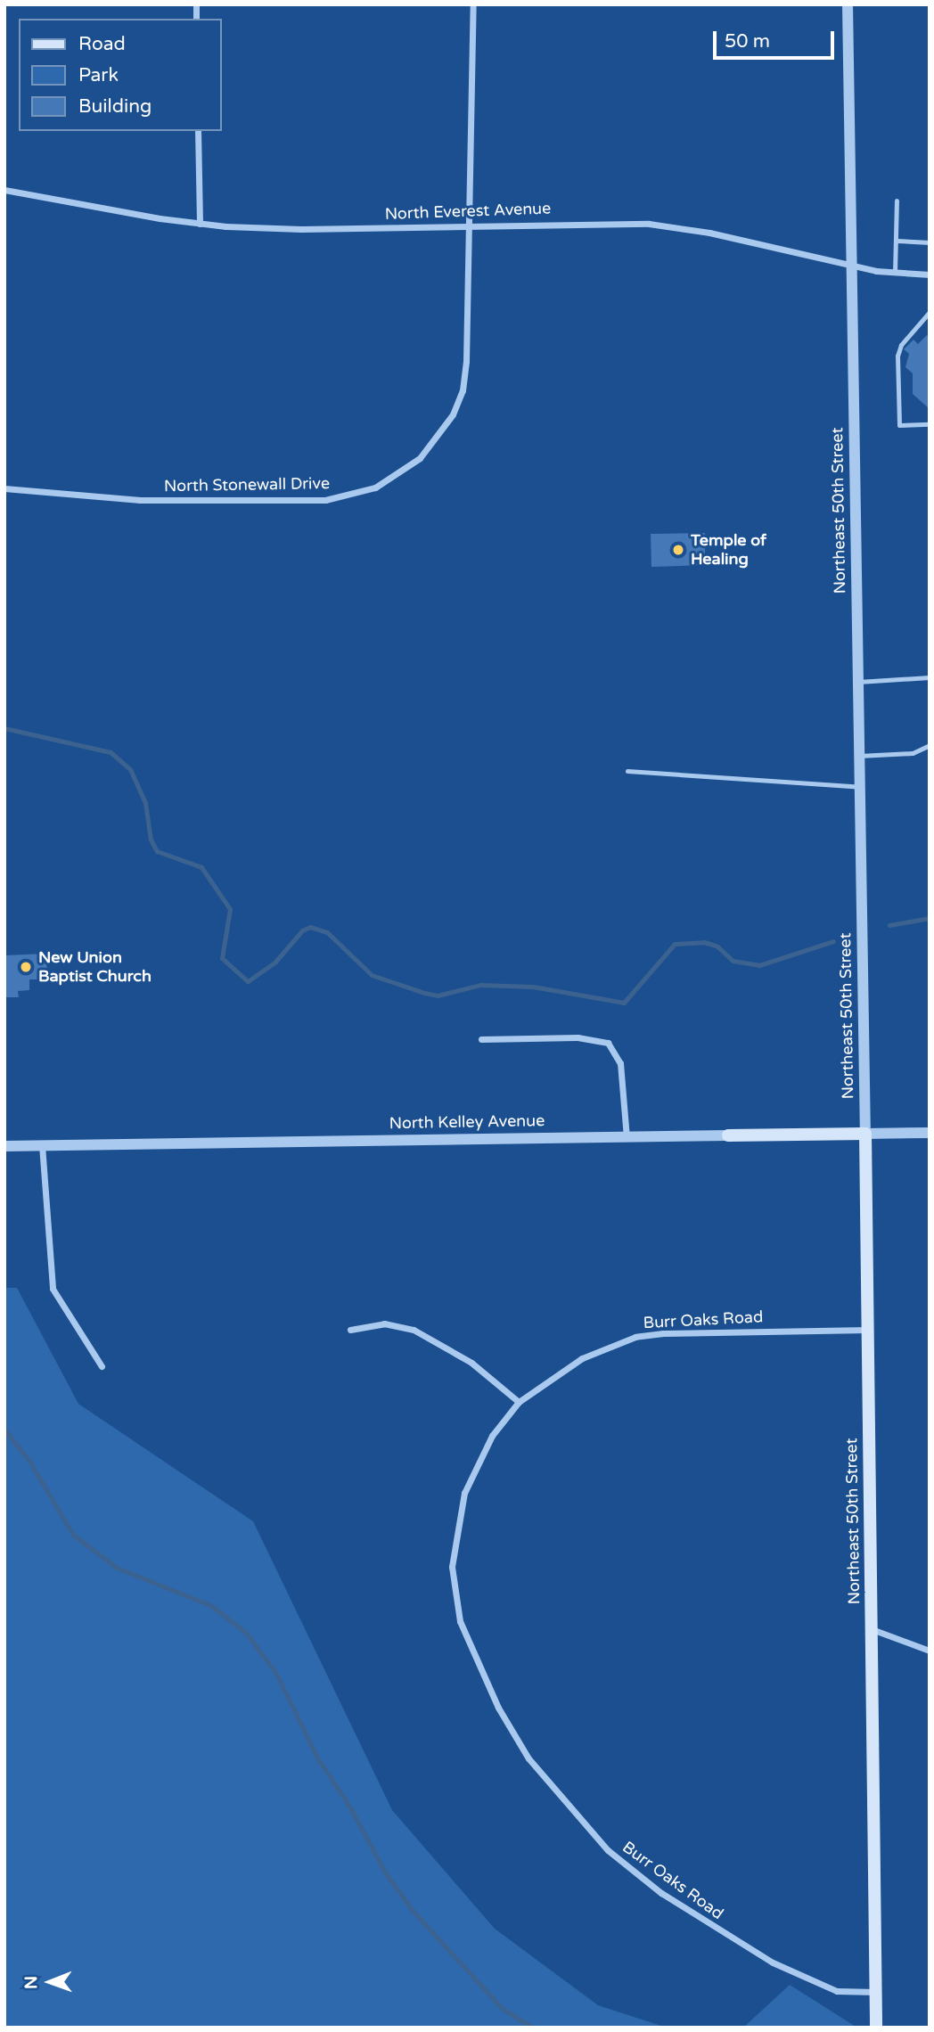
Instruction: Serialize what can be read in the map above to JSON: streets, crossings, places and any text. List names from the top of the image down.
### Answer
{
  "streets": {
    "main road": ["Northeast 50th Street", "North Kelley Avenue"],
    "street": ["North Everest Avenue", "North Stonewall Drive", "Burr Oaks Road"]
  },
  "crossings": [
    ["North Everest Avenue", "North Stonewall Drive"],
    ["North Everest Avenue", "Northeast 50th Street"],
    ["Northeast 50th Street", "North Kelley Avenue"],
    ["Northeast 50th Street", "Burr Oaks Road"]
  ],
  "places": ["Temple of Healing", "New Union Baptist Church"],
  "legend": ["Road", "Park", "Building"],
  "scale_bar": "50 m",
  "north": "left"
}
